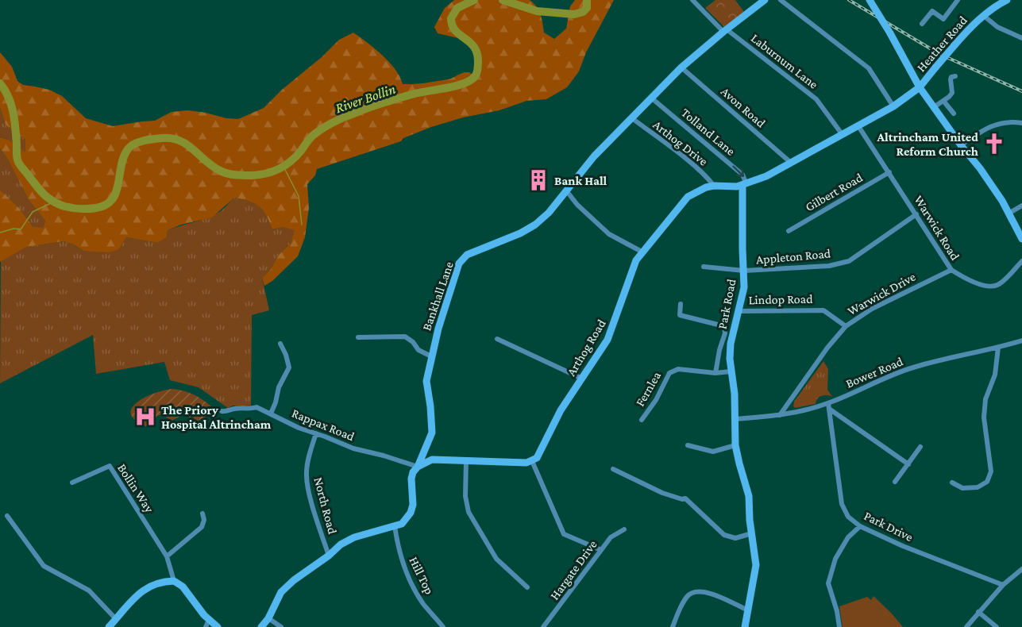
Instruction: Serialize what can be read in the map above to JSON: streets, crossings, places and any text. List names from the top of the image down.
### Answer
{
  "streets": {
    "street": [
      "Heather Road",
      "Laburnum Lane",
      "Avon Road",
      "Tolland Lane",
      "Arthog Drive",
      "Gilbert Road",
      "Warwick Road",
      "Appleton Road",
      "Warwick Drive",
      "Bankhall Lane",
      "Lindop Road",
      "Park Road",
      "Arthog Road",
      "Bower Road",
      "Fernlea",
      "Rappax Road",
      "Bollin Way",
      "North Road",
      "Park Drive",
      "Hargate Drive",
      "Hill Top"
    ]
  },
  "crossings": [
    ["Laburnum Lane", "Bankhall Lane"],
    ["Avon Road", "Bankhall Lane"],
    ["Tolland Lane", "Bankhall Lane"],
    ["Tolland Lane", "Park Road"],
    ["Tolland Lane", "Arthog Road"],
    ["Arthog Drive", "Bankhall Lane"],
    ["Arthog Drive", "Arthog Road"],
    ["Gilbert Road", "Warwick Road"],
    ["Warwick Road", "Appleton Road"],
    ["Warwick Road", "Warwick Drive"],
    ["Appleton Road", "Park Road"],
    ["Warwick Drive", "Lindop Road"],
    ["Warwick Drive", "Bower Road"],
    ["Bankhall Lane", "Rappax Road"],
    ["Bankhall Lane", "North Road"],
    ["Bankhall Lane", "Hill Top"],
    ["Lindop Road", "Park Road"],
    ["Park Road", "Arthog Road"],
    ["Park Road", "Bower Road"],
    ["Park Road", "Fernlea"],
    ["Bower Road", "Park Drive"],
    ["Rappax Road", "North Road"]
  ],
  "one_way": ["Tolland Lane"],
  "water": ["River Bollin"],
  "places": {
    "church": ["Altrincham United Reform Church"],
    "building": ["Bank Hall"],
    "hospital": ["The Priory Hospital Altrincham"]
  }
}
